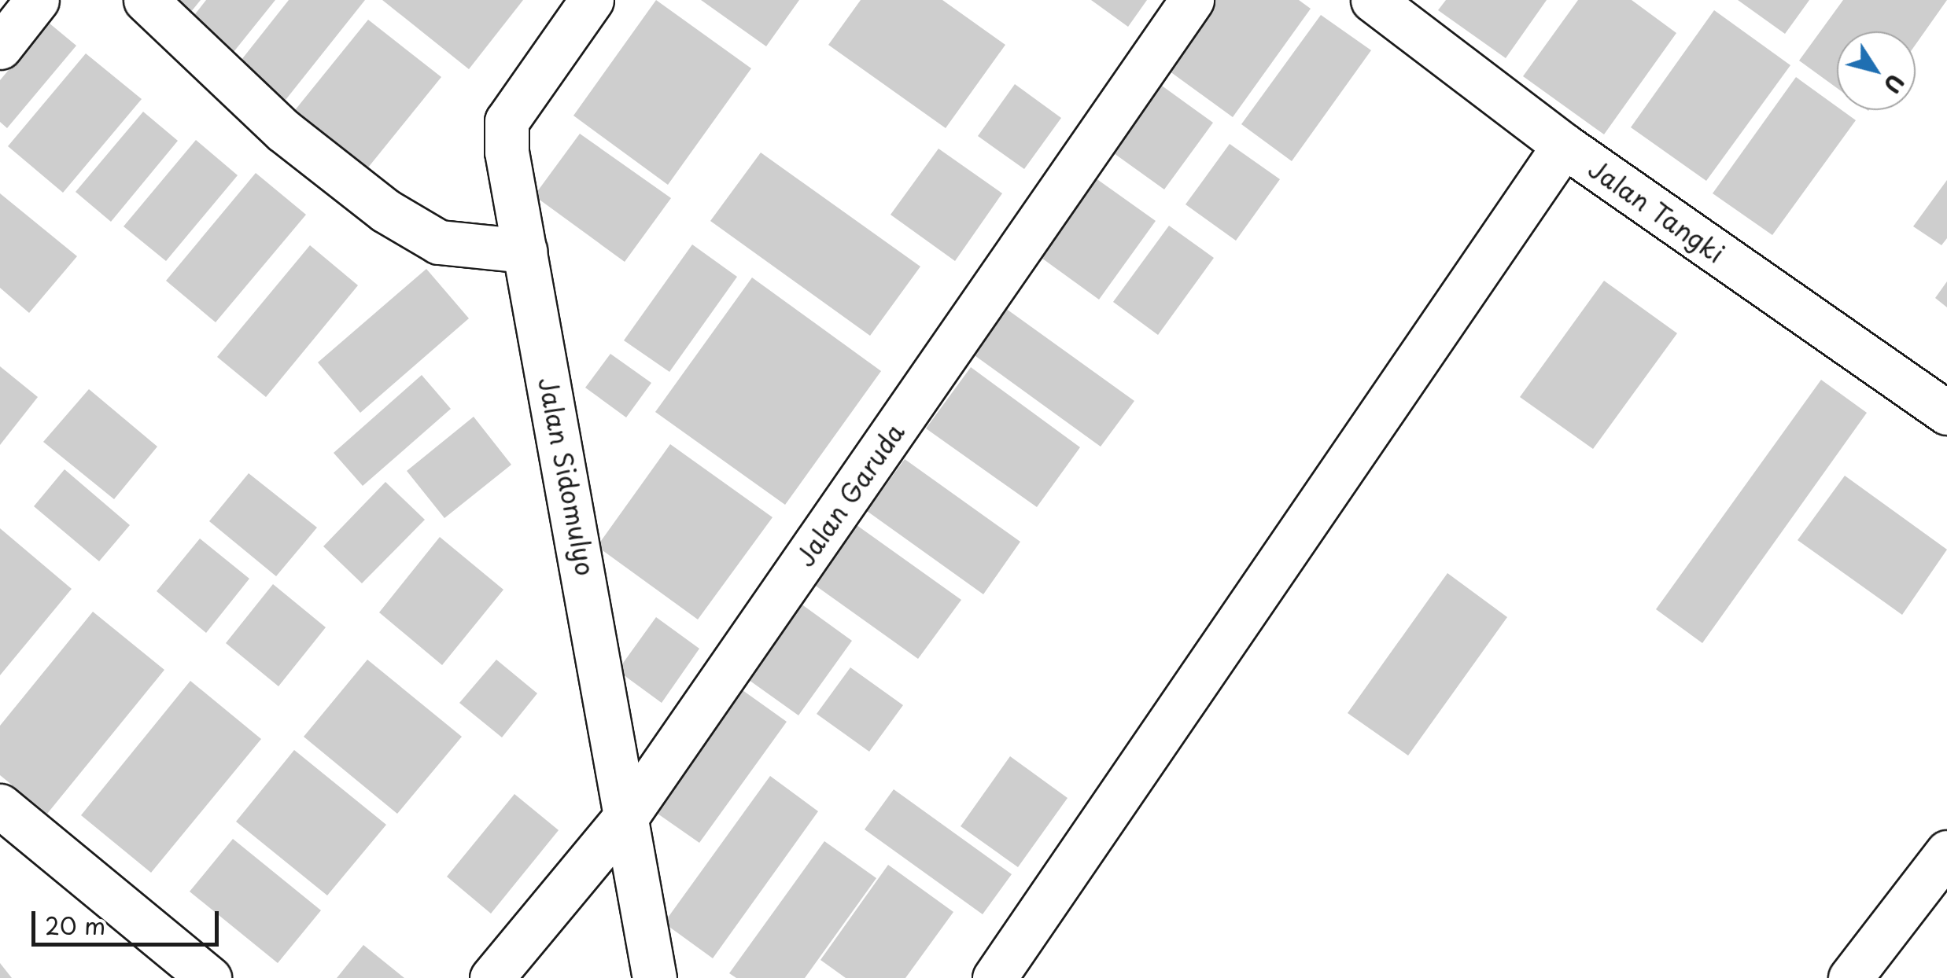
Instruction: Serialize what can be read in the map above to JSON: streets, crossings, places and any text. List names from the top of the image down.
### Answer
{
  "streets": {
    "street": ["Jalan Tangki", "Jalan Sidomulyo", "Jalan Garuda"]
  },
  "crossings": [
    ["Jalan Sidomulyo", "Jalan Garuda"]
  ],
  "scale_bar": "20 m",
  "north": "bottom right"
}
